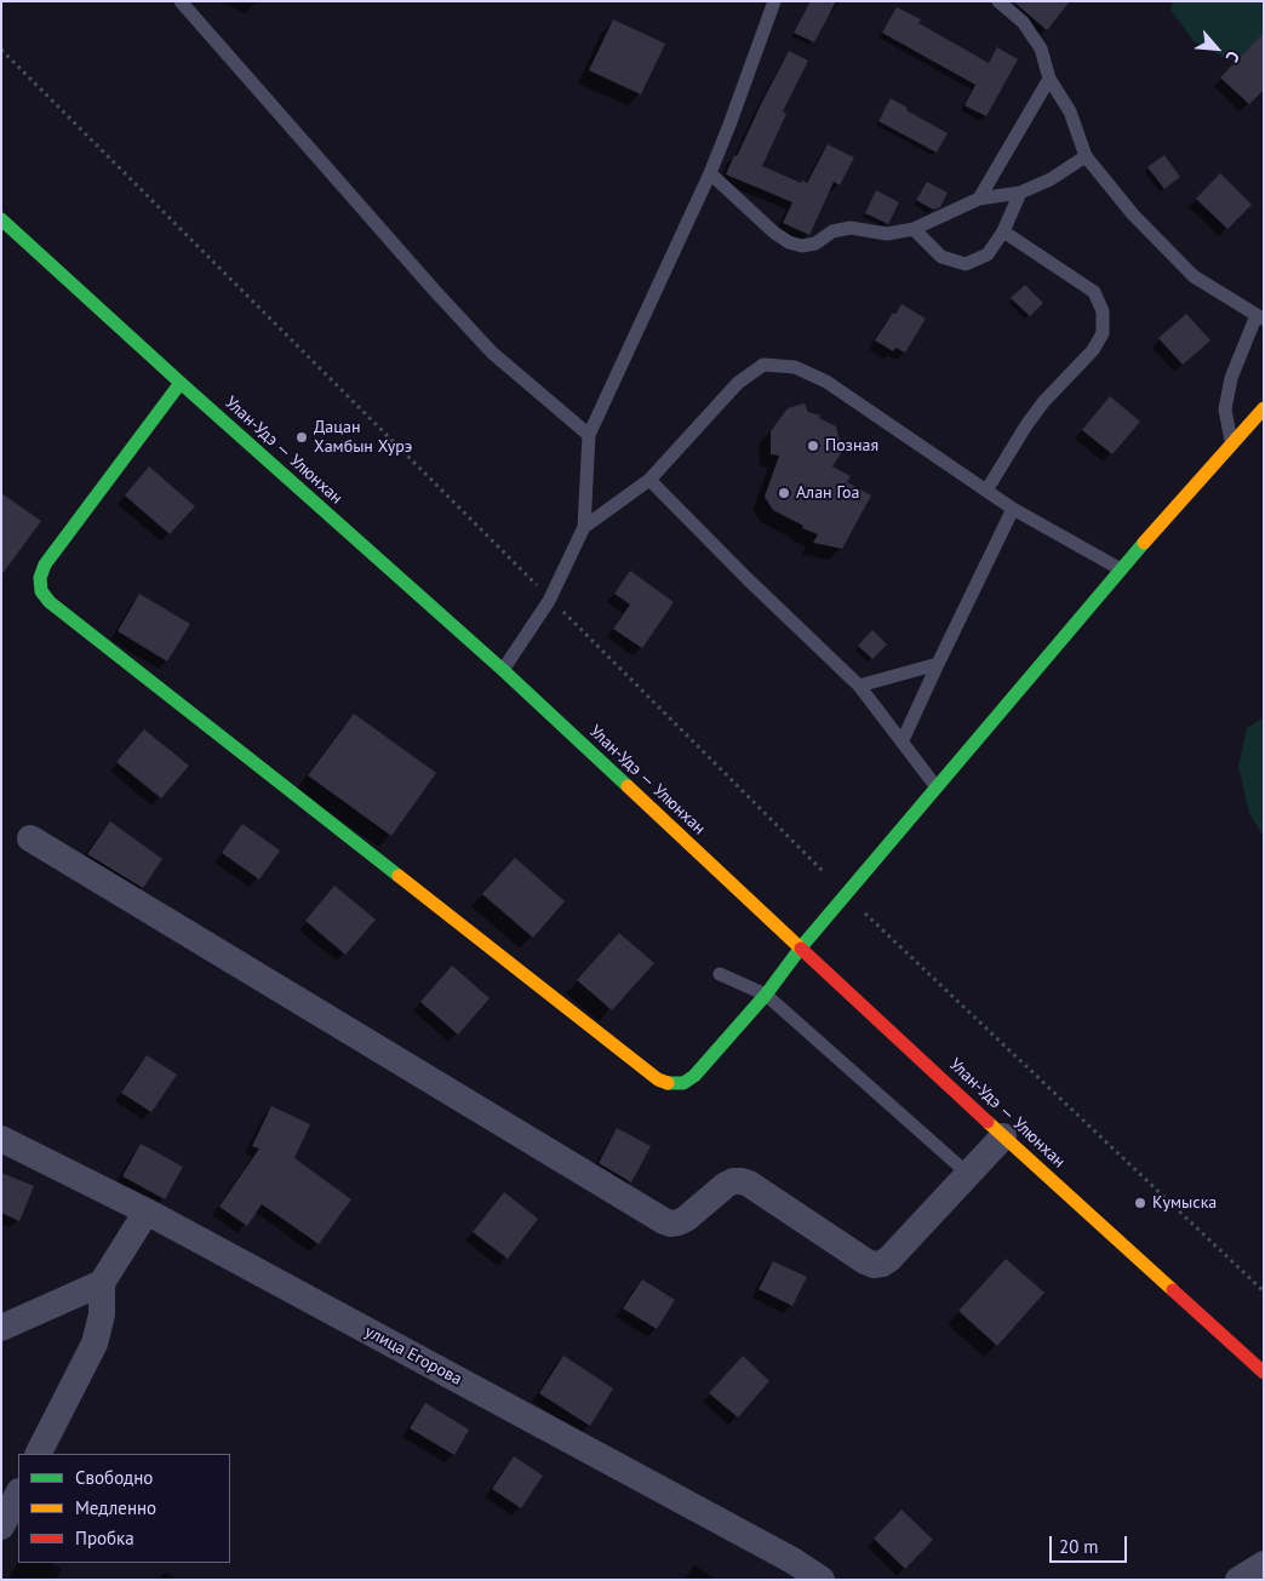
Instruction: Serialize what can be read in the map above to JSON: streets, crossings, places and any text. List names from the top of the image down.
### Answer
{
  "streets": {
    "street": ["Улан-Удэ — Улюнхан", "улица Егорова"]
  },
  "places": [
    "Дацан Хамбын Хурэ",
    "Позная",
    "Алан Гоа",
    "Кумыска"
  ],
  "legend": ["Свободно", "Медленно", "Пробка"],
  "scale_bar": "20 m",
  "north": "bottom right"
}
